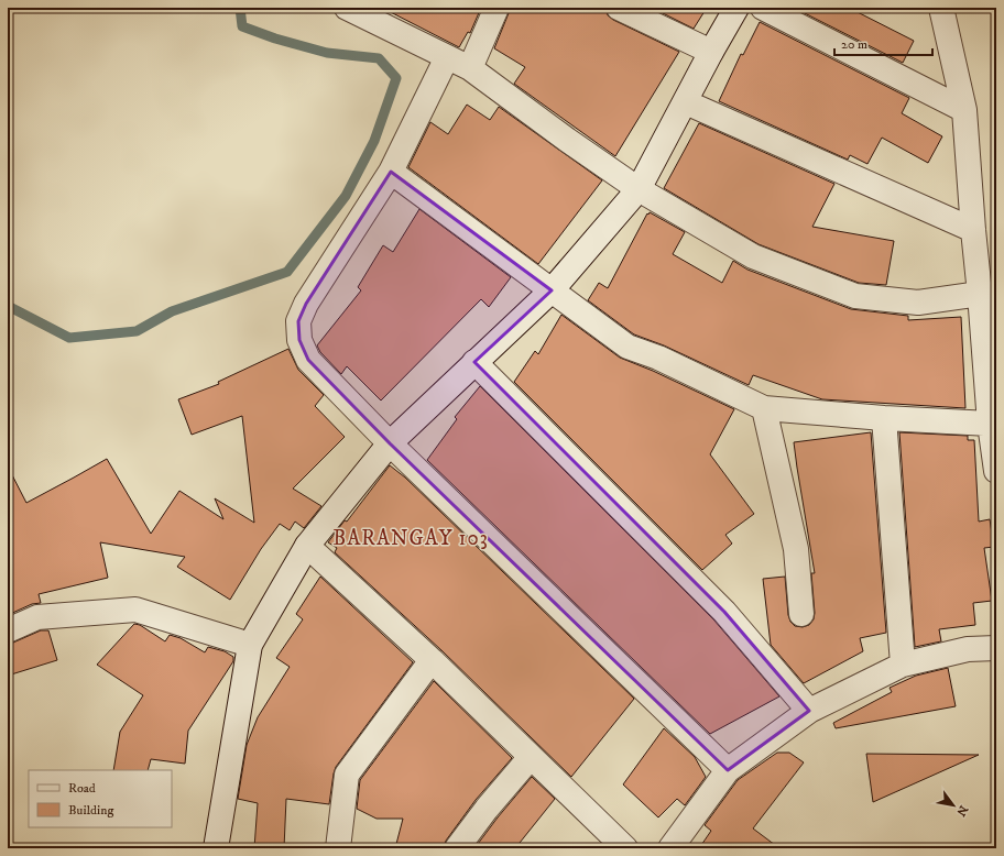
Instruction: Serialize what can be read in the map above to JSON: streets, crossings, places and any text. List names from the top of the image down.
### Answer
{
  "districts": ["BARANGAY 103"],
  "legend": ["Road", "Building"],
  "scale_bar": "20 m",
  "north": "bottom right"
}
